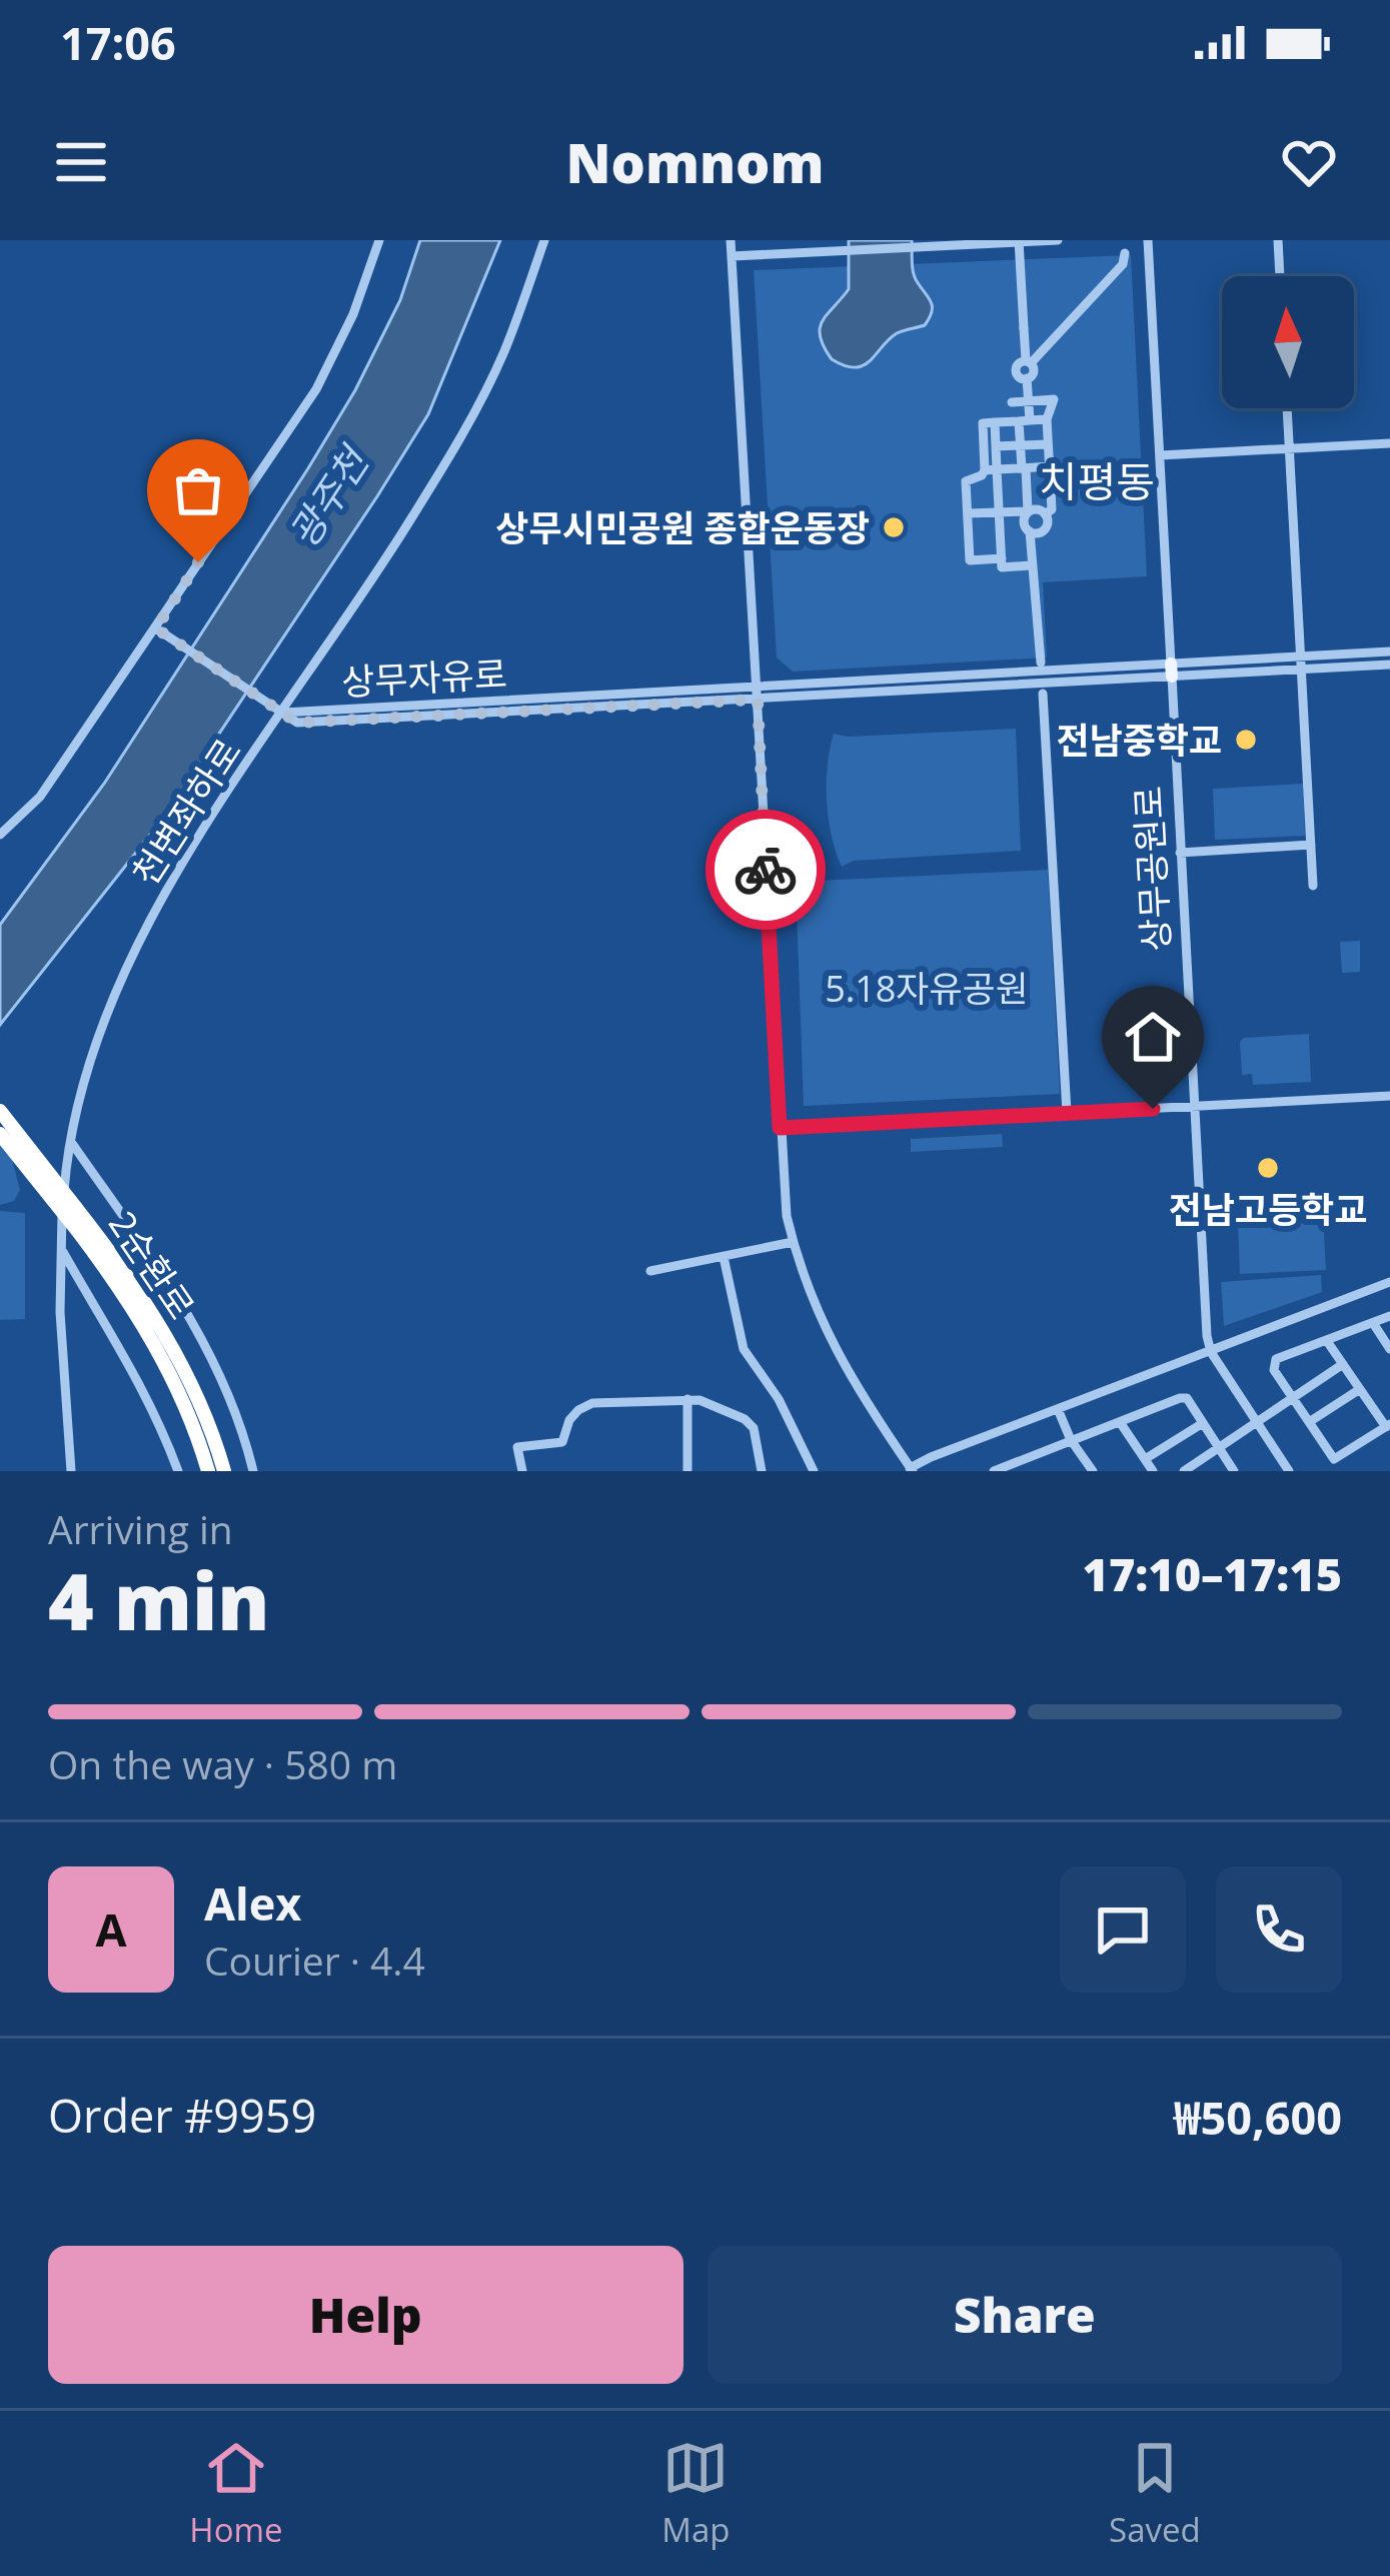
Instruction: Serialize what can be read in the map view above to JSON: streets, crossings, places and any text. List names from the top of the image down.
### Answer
{
  "streets": {
    "highway": ["2순환로"],
    "street": ["상무자유로", "천변좌하로", "상무공원로"]
  },
  "crossings": [
    ["상무자유로", "천변좌하로"],
    ["상무자유로", "상무공원로"]
  ],
  "districts": ["치평동"],
  "water": ["광주천"],
  "parks": ["5.18자유공원"],
  "places": ["상무시민공원 종합운동장", "전남중학교", "전남고등학교"],
  "north": "top",
  "page": {
    "status": "17:06",
    "header": "Nomnom",
    "heading": ["4 min", "Arriving in", "17:10–17:15"],
    "panel": [
      "Alex",
      "Courier · 4.4",
      "Order #9959",
      "₩50,600"
    ],
    "bar": "On the way · 580 m",
    "round": "A",
    "buttons": ["Help", "Share"],
    "tabs": ["Home", "Map", "Saved"]
  }
}
